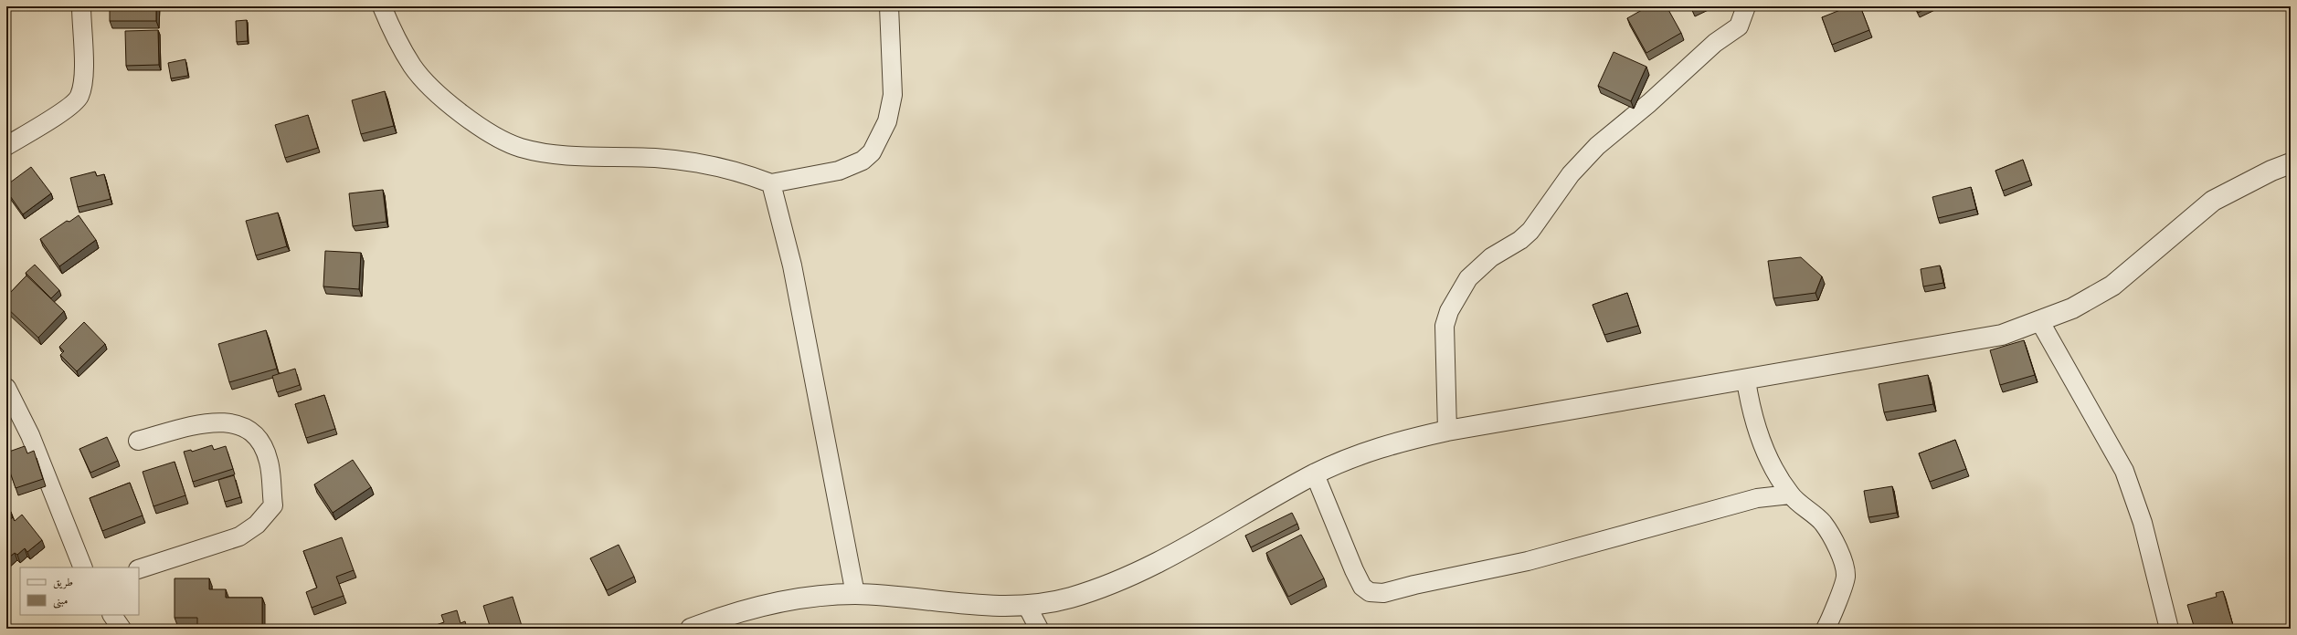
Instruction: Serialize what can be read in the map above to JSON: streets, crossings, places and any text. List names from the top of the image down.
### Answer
{
  "legend": ["طريق", "مبنى"]
}
